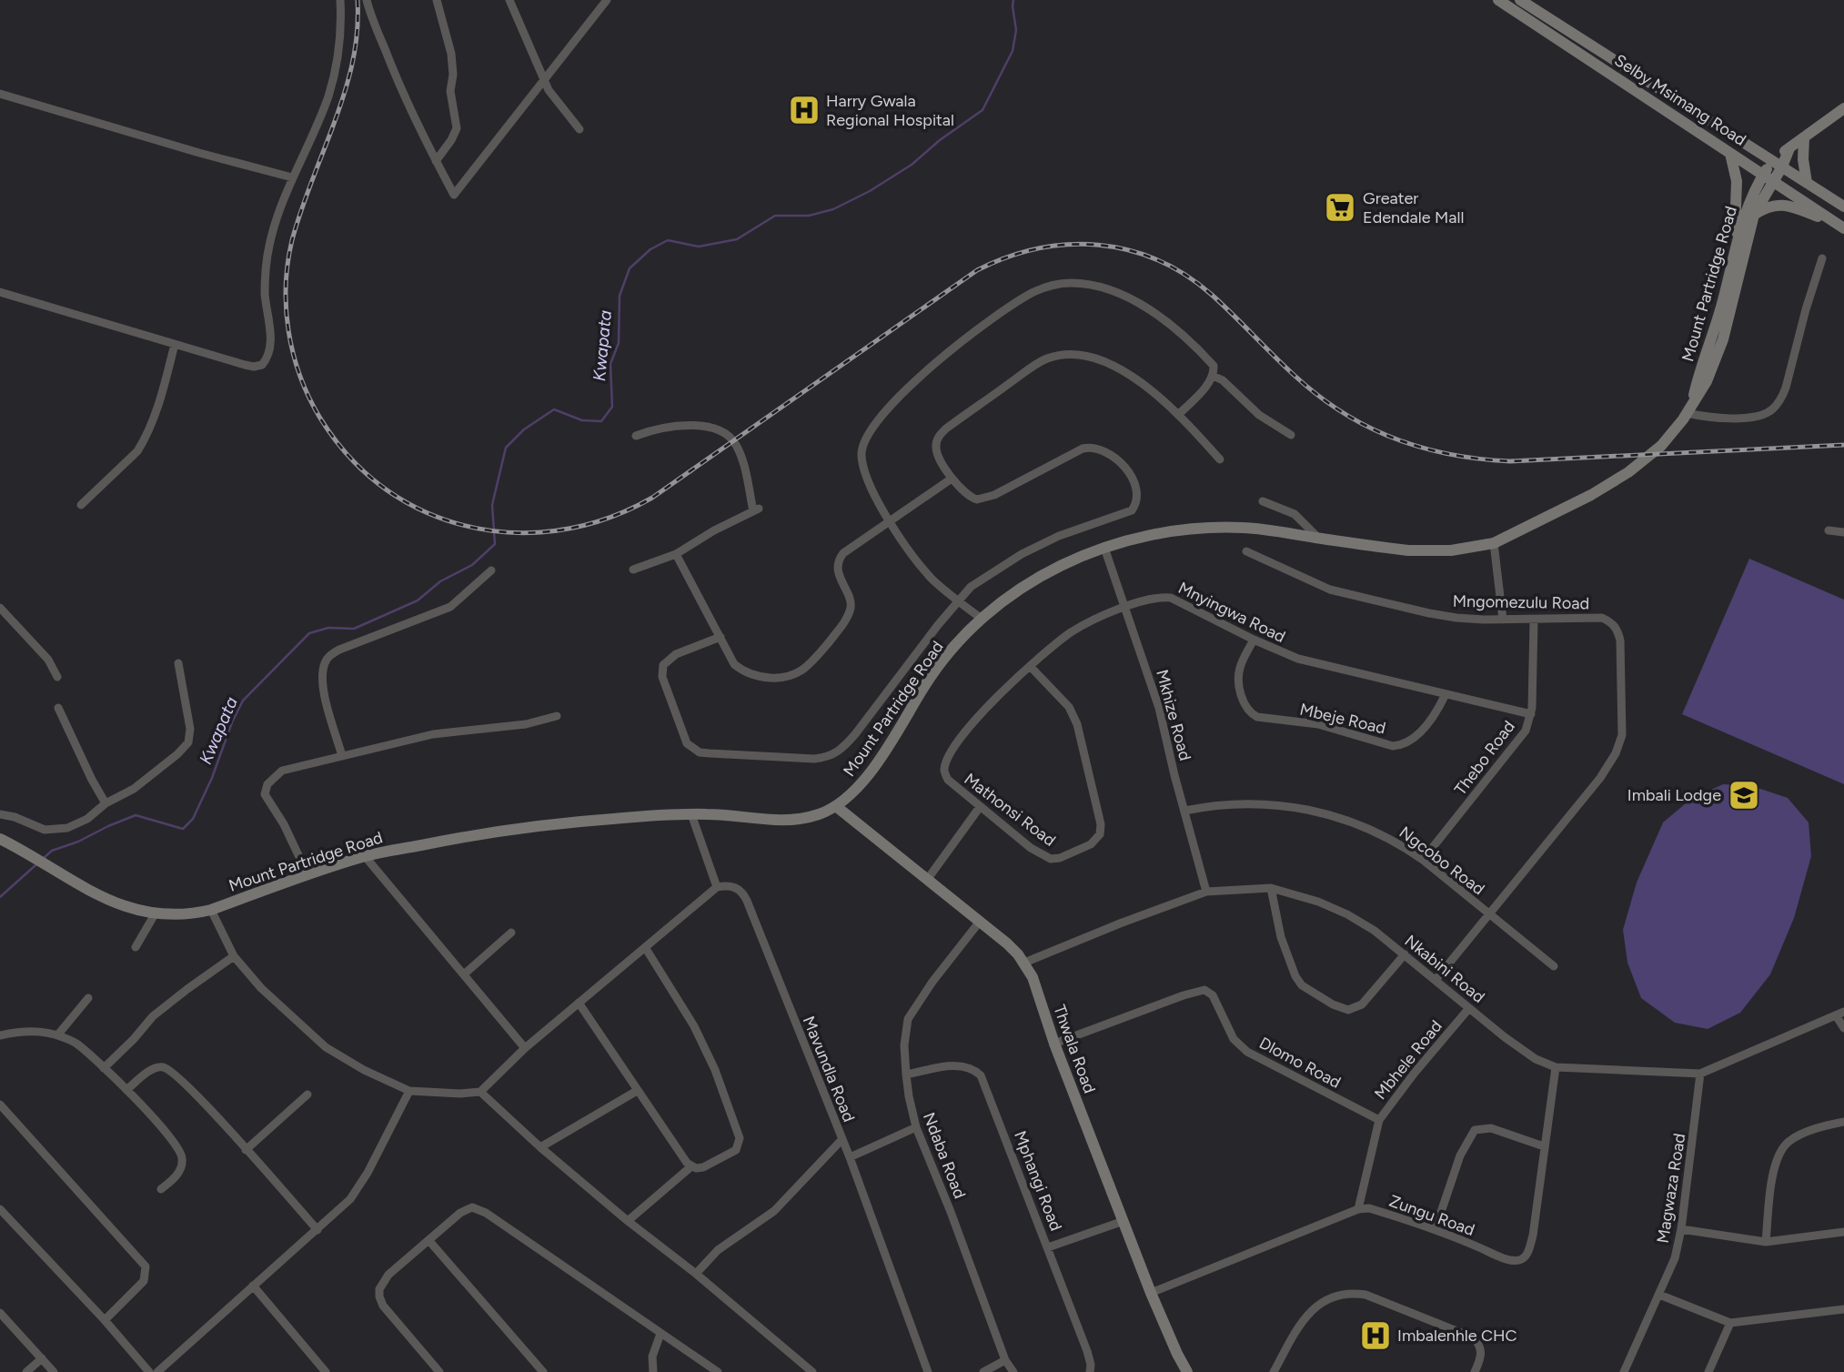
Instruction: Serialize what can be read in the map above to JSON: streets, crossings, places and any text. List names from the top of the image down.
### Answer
{
  "streets": {
    "street": [
      "Selby Msimang Road",
      "Mount Partridge Road",
      "Mngomezulu Road",
      "Mnyingwa Road",
      "Mkhize Road",
      "Mbeje Road",
      "Thebo Road",
      "Mathonsi Road",
      "Ngcobo Road",
      "Nkabini Road",
      "Thwala Road",
      "Mbhele Road",
      "Dlomo Road",
      "Mavundla Road",
      "Ndaba Road",
      "Mphangi Road",
      "Magwaza Road",
      "Zungu Road"
    ]
  },
  "crossings": [
    ["Selby Msimang Road", "Mount Partridge Road"],
    ["Mount Partridge Road", "Mkhize Road"],
    ["Mount Partridge Road", "Thwala Road"],
    ["Mngomezulu Road", "Thebo Road"],
    ["Mngomezulu Road", "Ngcobo Road"],
    ["Mngomezulu Road", "Nkabini Road"],
    ["Mnyingwa Road", "Mkhize Road"],
    ["Mnyingwa Road", "Mbeje Road"],
    ["Mnyingwa Road", "Thebo Road"],
    ["Mnyingwa Road", "Mathonsi Road"],
    ["Mkhize Road", "Ngcobo Road"],
    ["Mkhize Road", "Nkabini Road"],
    ["Thebo Road", "Ngcobo Road"],
    ["Nkabini Road", "Thwala Road"],
    ["Nkabini Road", "Mbhele Road"],
    ["Nkabini Road", "Magwaza Road"],
    ["Nkabini Road", "Zungu Road"],
    ["Thwala Road", "Dlomo Road"],
    ["Thwala Road", "Ndaba Road"],
    ["Mbhele Road", "Dlomo Road"],
    ["Mbhele Road", "Zungu Road"],
    ["Ndaba Road", "Mphangi Road"]
  ],
  "water": ["Kwapata"],
  "places": {
    "hospital": ["Harry Gwala Regional Hospital", "Imbalenhle CHC"],
    "supermarket": ["Greater Edendale Mall"],
    "school or university": ["Imbali Lodge"]
  }
}
